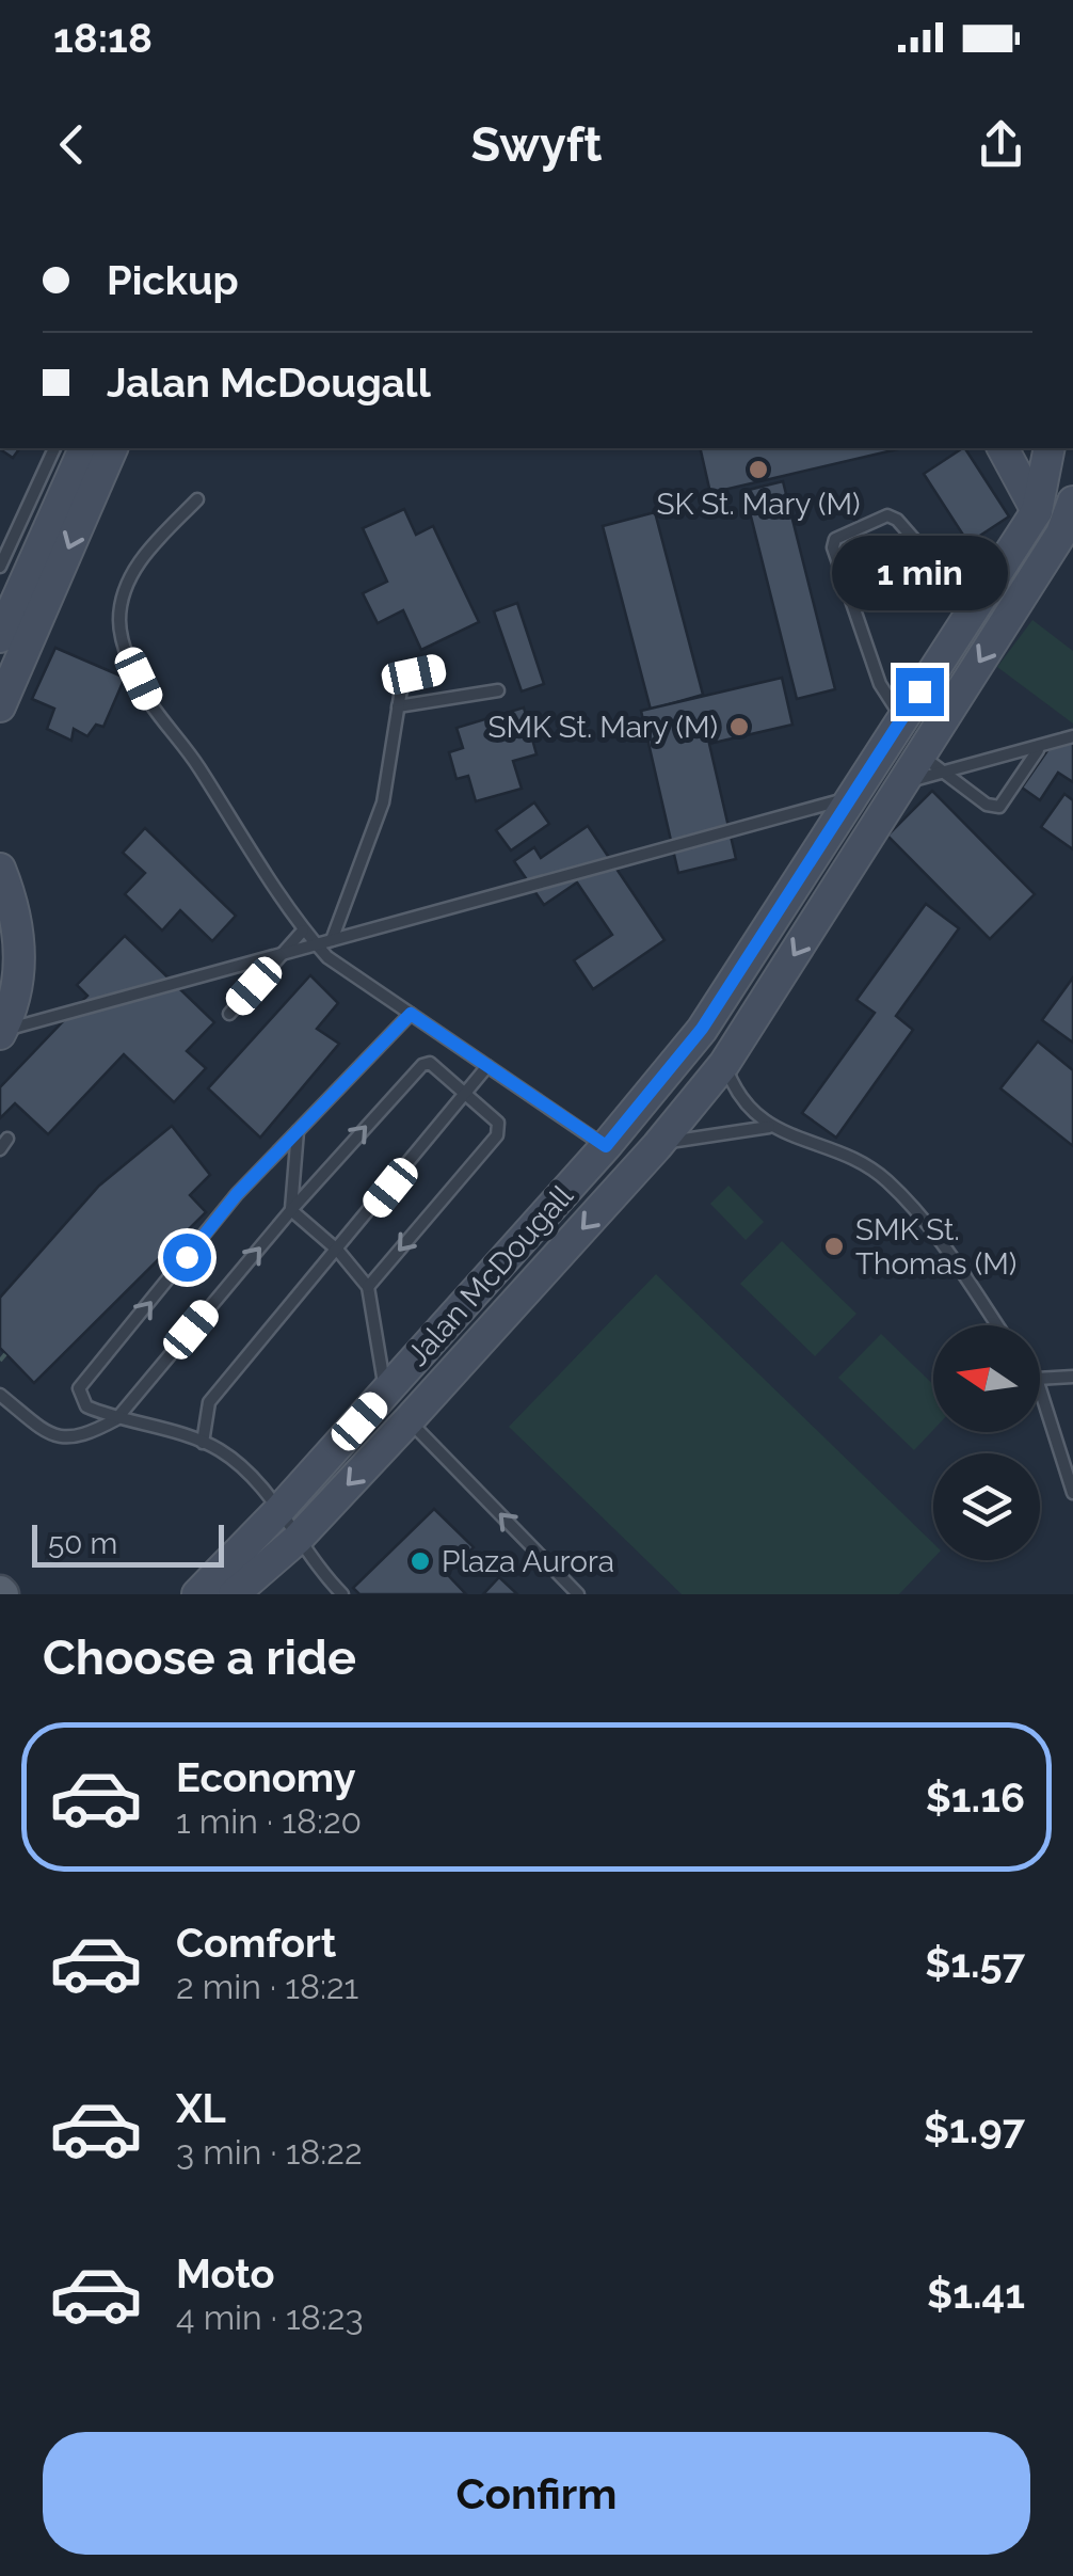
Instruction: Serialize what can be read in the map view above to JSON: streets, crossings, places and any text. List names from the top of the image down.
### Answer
{
  "streets": {
    "main road": ["Jalan McDougall"]
  },
  "places": [
    "SK St. Mary (M)",
    "SMK St. Mary (M)",
    "SMK St. Thomas (M)",
    "Plaza Aurora"
  ],
  "scale_bar": "50 m",
  "north": "left",
  "page": {
    "status": "18:18",
    "header": "Swyft",
    "banner": ["Pickup", "Jalan McDougall"],
    "bubble": "1 min",
    "scale": "50 m",
    "heading": "Choose a ride",
    "list": [
      {
        "name": "Economy",
        "note": "1 min · 18:20",
        "value": "$1.16"
      },
      {
        "name": "Comfort",
        "note": "2 min · 18:21",
        "value": "$1.57"
      },
      {
        "name": "XL",
        "note": "3 min · 18:22",
        "value": "$1.97"
      },
      {
        "name": "Moto",
        "note": "4 min · 18:23",
        "value": "$1.41"
      }
    ],
    "buttons": "Confirm"
  }
}
